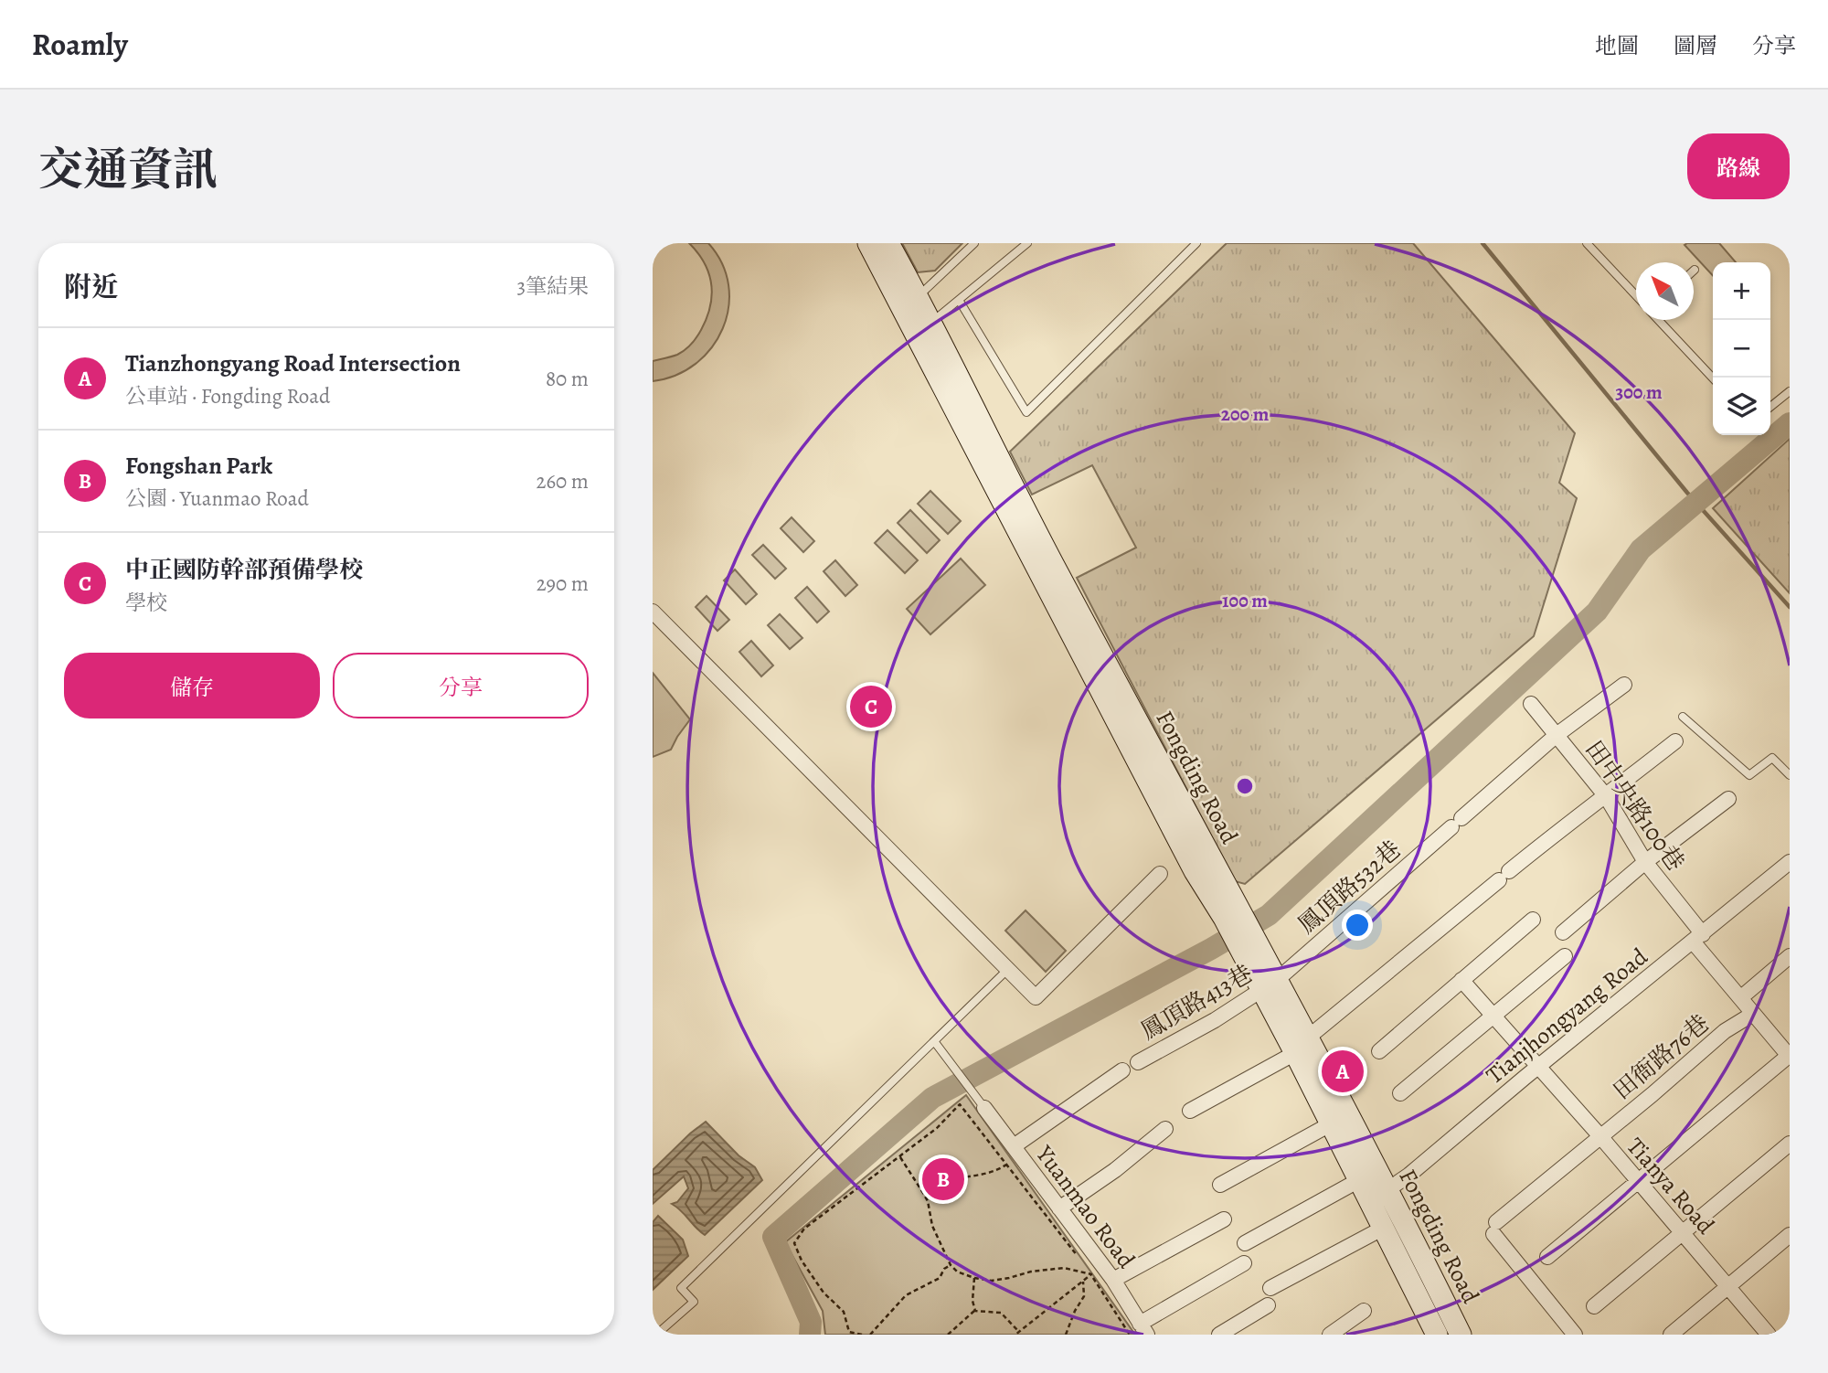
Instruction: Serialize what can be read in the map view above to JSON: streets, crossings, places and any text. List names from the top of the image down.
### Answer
{
  "streets": {
    "main road": ["Fongding Road"],
    "street": [
      "田中央路100巷",
      "鳳頂路532巷",
      "鳳頂路413巷",
      "Tianjhongyang Road",
      "田衙路76巷",
      "Tianya Road",
      "Yuanmao Road"
    ]
  },
  "crossings": [
    ["Fongding Road", "鳳頂路532巷"],
    ["Fongding Road", "鳳頂路413巷"],
    ["Fongding Road", "Tianjhongyang Road"],
    ["田中央路100巷", "鳳頂路532巷"],
    ["田中央路100巷", "Tianjhongyang Road"],
    ["田中央路100巷", "田衙路76巷"],
    ["鳳頂路532巷", "鳳頂路413巷"],
    ["Tianjhongyang Road", "Tianya Road"],
    ["田衙路76巷", "Tianya Road"]
  ],
  "north": "top left",
  "page": {
    "header": "Roamly",
    "nav": ["地圖", "圖層", "分享"],
    "title": "交通資訊",
    "buttons": [
      "路線",
      ["儲存", "分享"]
    ],
    "heading": ["附近", "3筆結果"],
    "map_buttons": ["+", "−"],
    "list": [
      {
        "mark": "A",
        "name": "Tianzhongyang Road Intersection",
        "note": "公車站 · Fongding Road",
        "value": "80 m"
      },
      {
        "mark": "B",
        "name": "Fongshan Park",
        "note": "公園 · Yuanmao Road",
        "value": "260 m"
      },
      {
        "mark": "C",
        "name": "中正國防幹部預備學校",
        "note": "學校",
        "value": "290 m"
      }
    ],
    "pins": ["C", "A", "B"]
  },
  "rings": ["300 m", "200 m", "100 m"]
}
